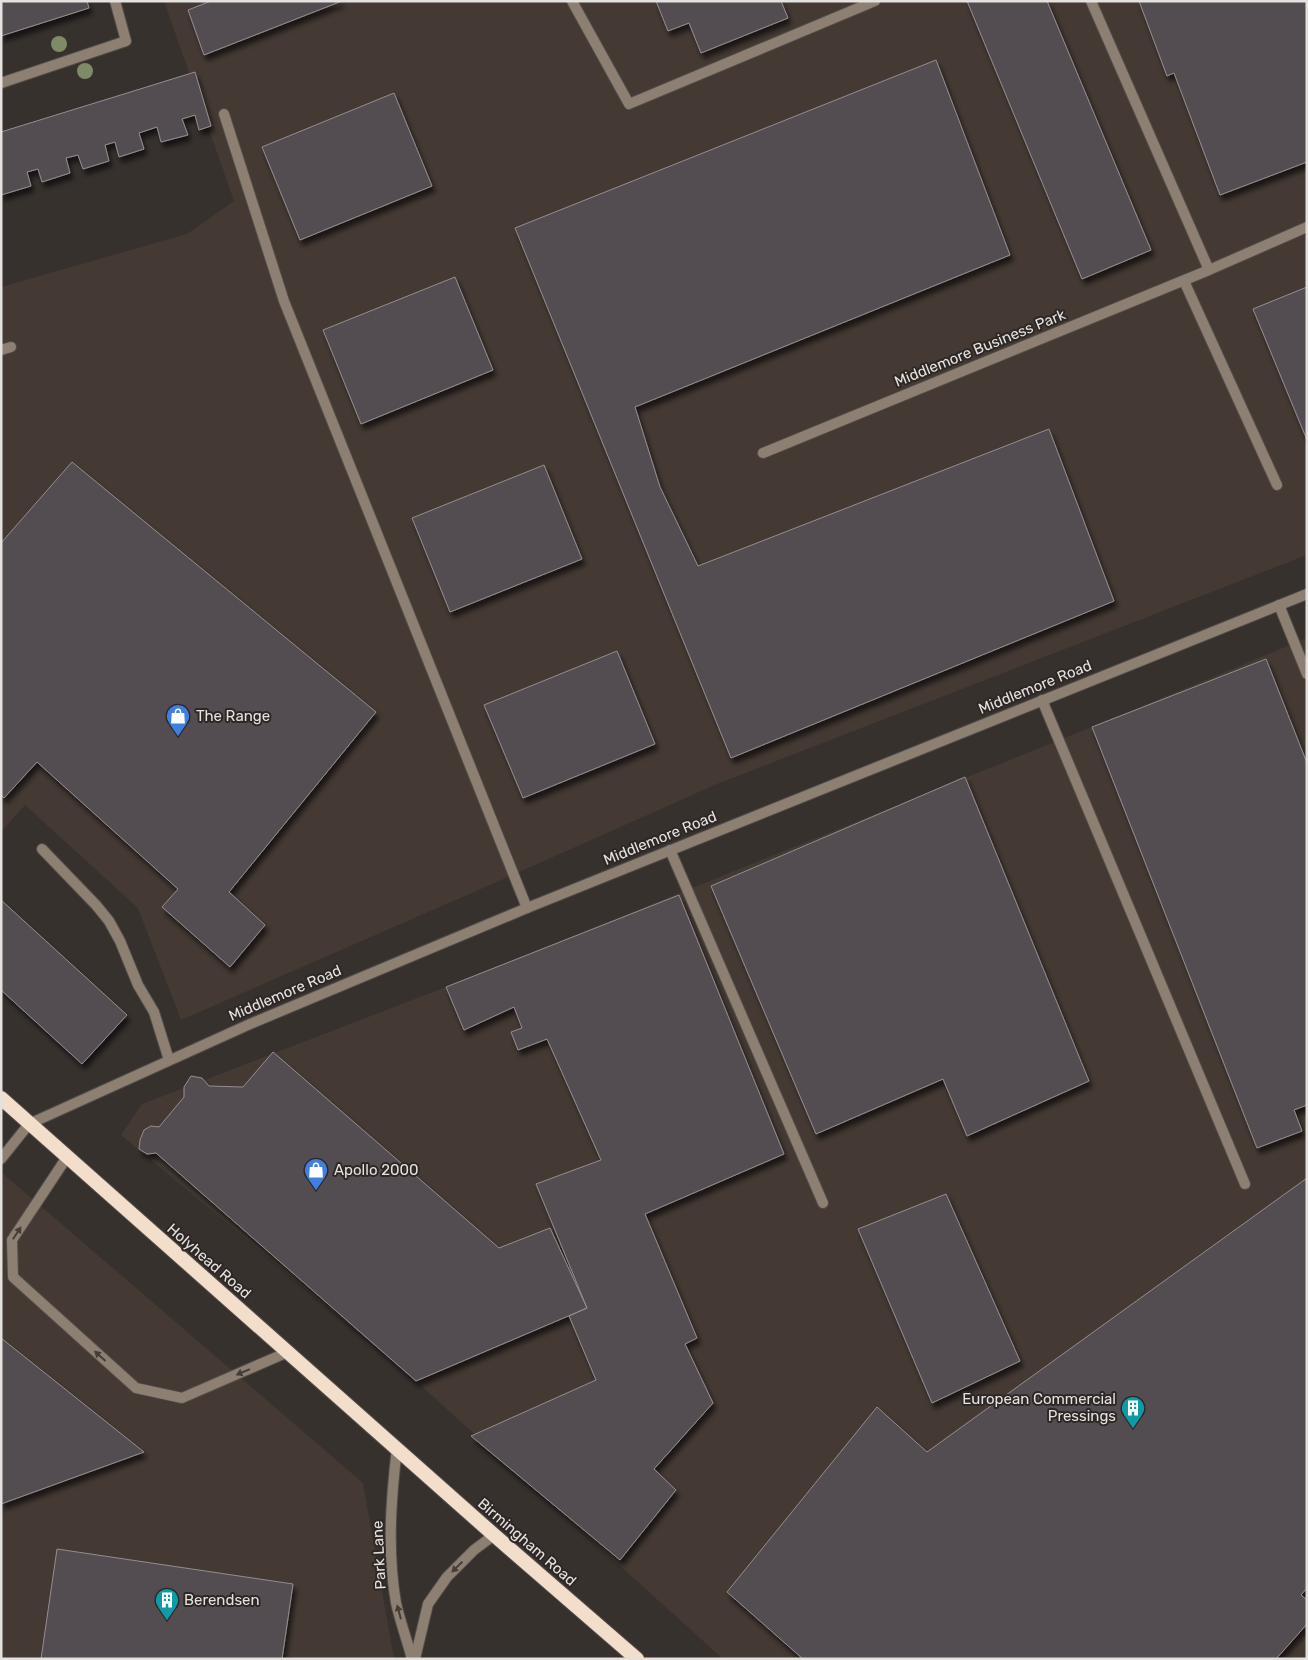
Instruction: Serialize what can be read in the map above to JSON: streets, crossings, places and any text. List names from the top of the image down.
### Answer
{
  "streets": {
    "highway": ["Holyhead Road", "Birmingham Road"],
    "street": ["Middlemore Business Park", "Middlemore Road", "Park Lane"]
  },
  "crossings": [
    ["Middlemore Road", "Holyhead Road"],
    ["Holyhead Road", "Birmingham Road"],
    ["Holyhead Road", "Park Lane"],
    ["Birmingham Road", "Park Lane"]
  ],
  "places": {
    "shop": ["The Range", "Apollo 2000"],
    "building": ["European Commercial Pressings", "Berendsen"]
  }
}
